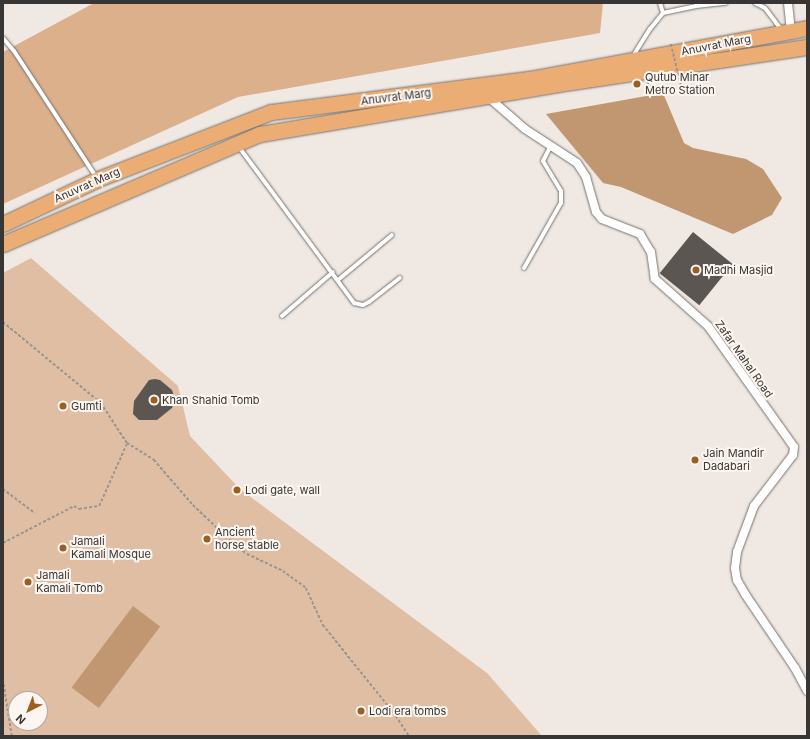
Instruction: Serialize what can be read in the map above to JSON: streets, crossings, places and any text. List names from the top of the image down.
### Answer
{
  "streets": {
    "highway": ["Anuvrat Marg"],
    "street": ["Zafar Mahal Road"]
  },
  "crossings": [
    ["Anuvrat Marg", "Zafar Mahal Road"]
  ],
  "places": [
    "Qutub Minar Metro Station",
    "Madhi Masjid",
    "Khan Shahid Tomb",
    "Gumti",
    "Jain Mandir Dadabari",
    "Lodi gate, wall",
    "Ancient horse stable",
    "Jamali Kamali Mosque",
    "Jamali Kamali Tomb",
    "Lodi era tombs"
  ],
  "north": "bottom left"
}
